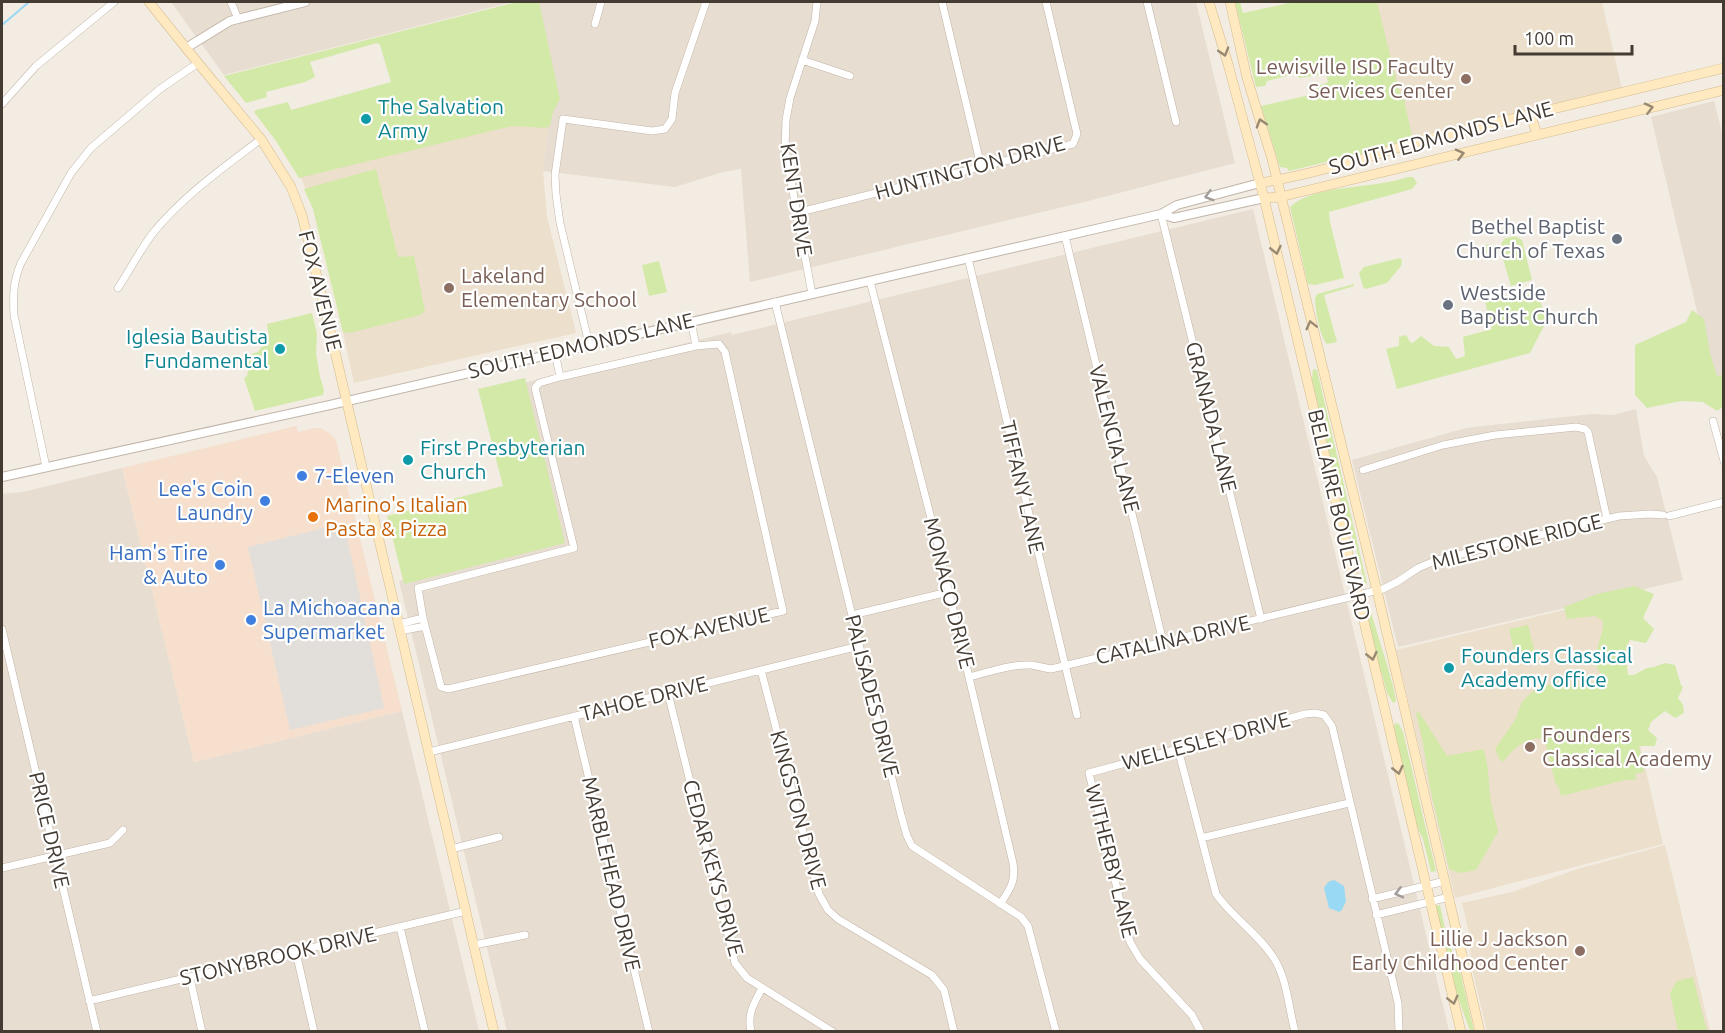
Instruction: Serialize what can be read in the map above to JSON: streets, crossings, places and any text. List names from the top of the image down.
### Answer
{
  "streets": {
    "main road": ["SOUTH EDMONDS LANE", "FOX AVENUE", "BELLAIRE BOULEVARD"],
    "street": [
      "HUNTINGTON DRIVE",
      "KENT DRIVE",
      "GRANADA LANE",
      "VALENCIA LANE",
      "TIFFANY LANE",
      "MILESTONE RIDGE",
      "MONACO DRIVE",
      "CATALINA DRIVE",
      "PALISADES DRIVE",
      "TAHOE DRIVE",
      "WELLESLEY DRIVE",
      "KINGSTON DRIVE",
      "PRICE DRIVE",
      "WITHERBY LANE",
      "CEDAR KEYS DRIVE",
      "MARBLEHEAD DRIVE",
      "STONYBROOK DRIVE"
    ]
  },
  "crossings": [
    ["SOUTH EDMONDS LANE", "KENT DRIVE"],
    ["SOUTH EDMONDS LANE", "FOX AVENUE"],
    ["SOUTH EDMONDS LANE", "GRANADA LANE"],
    ["SOUTH EDMONDS LANE", "VALENCIA LANE"],
    ["SOUTH EDMONDS LANE", "TIFFANY LANE"],
    ["SOUTH EDMONDS LANE", "BELLAIRE BOULEVARD"],
    ["SOUTH EDMONDS LANE", "MONACO DRIVE"],
    ["SOUTH EDMONDS LANE", "PALISADES DRIVE"],
    ["HUNTINGTON DRIVE", "KENT DRIVE"],
    ["FOX AVENUE", "TAHOE DRIVE"],
    ["FOX AVENUE", "STONYBROOK DRIVE"],
    ["GRANADA LANE", "CATALINA DRIVE"],
    ["VALENCIA LANE", "CATALINA DRIVE"],
    ["TIFFANY LANE", "CATALINA DRIVE"],
    ["BELLAIRE BOULEVARD", "MILESTONE RIDGE"],
    ["BELLAIRE BOULEVARD", "CATALINA DRIVE"],
    ["MILESTONE RIDGE", "CATALINA DRIVE"],
    ["MONACO DRIVE", "CATALINA DRIVE"],
    ["MONACO DRIVE", "PALISADES DRIVE"],
    ["PALISADES DRIVE", "TAHOE DRIVE"],
    ["TAHOE DRIVE", "KINGSTON DRIVE"],
    ["TAHOE DRIVE", "CEDAR KEYS DRIVE"],
    ["TAHOE DRIVE", "MARBLEHEAD DRIVE"],
    ["WELLESLEY DRIVE", "WITHERBY LANE"],
    ["PRICE DRIVE", "STONYBROOK DRIVE"]
  ],
  "places": [
    "Lewisville ISD Faculty Services Center",
    "The Salvation Army",
    "Bethel Baptist Church of Texas",
    "Lakeland Elementary School",
    "Westside Baptist Church",
    "Iglesia Bautista Fundamental",
    "First Presbyterian Church",
    "7-Eleven",
    "Lee's Coin Laundry",
    "Marino's Italian Pasta & Pizza",
    "Ham's Tire & Auto",
    "La Michoacana Supermarket",
    "Founders Classical Academy office",
    "Founders Classical Academy",
    "Lillie J Jackson Early Childhood Center"
  ],
  "scale_bar": "100 m"
}
